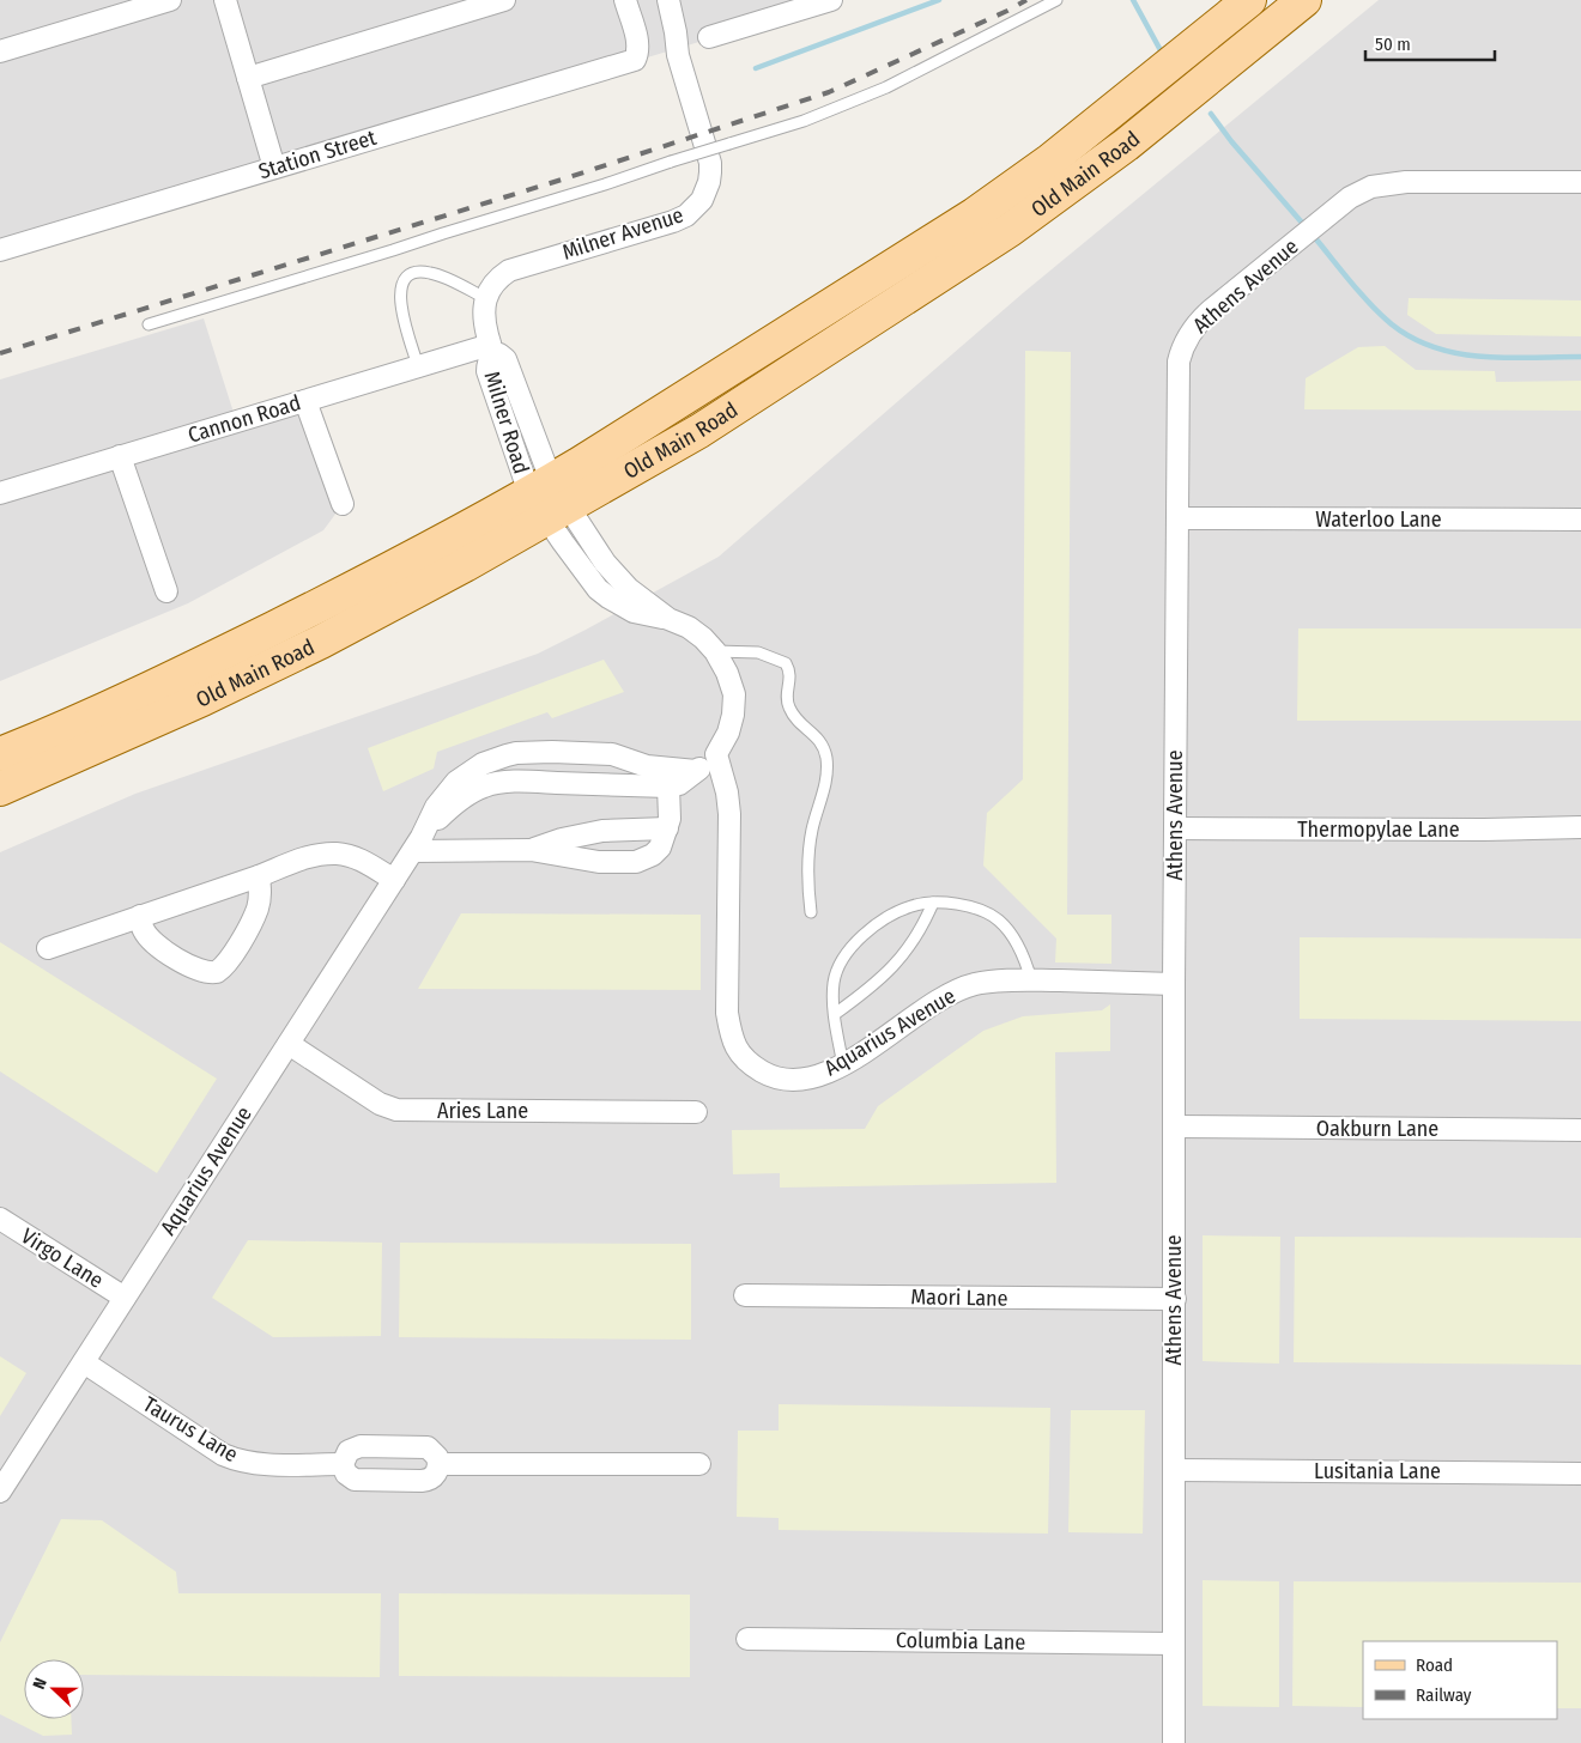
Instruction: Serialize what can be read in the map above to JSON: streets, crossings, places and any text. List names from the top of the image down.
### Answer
{
  "streets": {
    "main road": ["Old Main Road"],
    "street": [
      "Station Street",
      "Milner Avenue",
      "Athens Avenue",
      "Cannon Road",
      "Milner Road",
      "Waterloo Lane",
      "Thermopylae Lane",
      "Aquarius Avenue",
      "Aries Lane",
      "Oakburn Lane",
      "Virgo Lane",
      "Maori Lane",
      "Taurus Lane",
      "Lusitania Lane",
      "Columbia Lane"
    ]
  },
  "crossings": [
    ["Old Main Road", "Milner Road"],
    ["Athens Avenue", "Waterloo Lane"],
    ["Athens Avenue", "Thermopylae Lane"],
    ["Athens Avenue", "Aquarius Avenue"],
    ["Athens Avenue", "Oakburn Lane"],
    ["Athens Avenue", "Maori Lane"],
    ["Athens Avenue", "Lusitania Lane"],
    ["Athens Avenue", "Columbia Lane"],
    ["Cannon Road", "Milner Road"],
    ["Aquarius Avenue", "Aries Lane"],
    ["Aquarius Avenue", "Virgo Lane"],
    ["Aquarius Avenue", "Taurus Lane"]
  ],
  "legend": ["Road", "Railway"],
  "scale_bar": "50 m",
  "north": "left"
}
